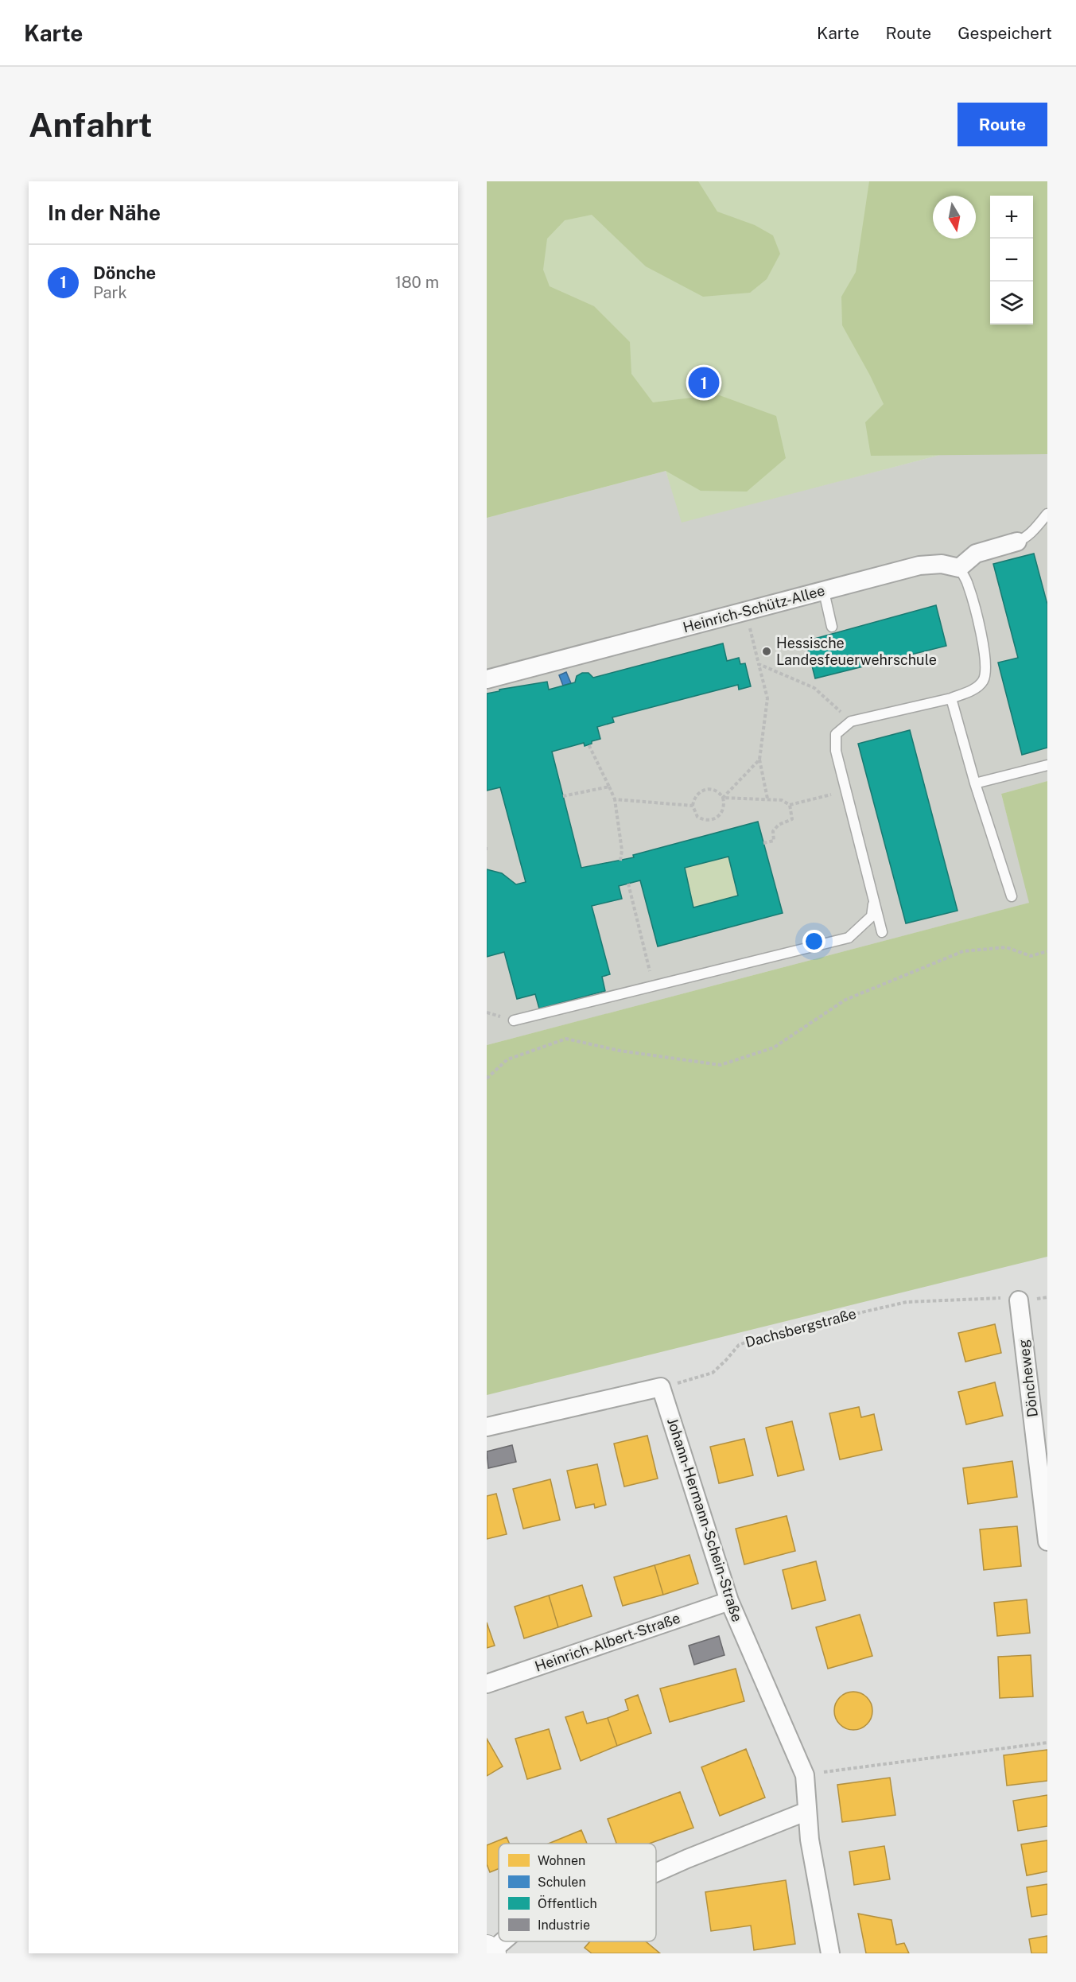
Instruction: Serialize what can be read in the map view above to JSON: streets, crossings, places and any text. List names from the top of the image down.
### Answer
{
  "streets": {
    "street": [
      "Heinrich-Schütz-Allee",
      "Döncheweg",
      "Johann-Hermann-Schein-Straße",
      "Heinrich-Albert-Straße"
    ],
    "path": ["Dachsbergstraße"]
  },
  "crossings": [
    ["Dachsbergstraße", "Döncheweg"],
    ["Dachsbergstraße", "Johann-Hermann-Schein-Straße"],
    ["Johann-Hermann-Schein-Straße", "Heinrich-Albert-Straße"]
  ],
  "places": ["Hessische Landesfeuerwehrschule"],
  "legend": [
    "Wohnen",
    "Schulen",
    "Öffentlich",
    "Industrie"
  ],
  "north": "bottom",
  "page": {
    "header": "Karte",
    "nav": ["Karte", "Route", "Gespeichert"],
    "buttons": "Route",
    "title": "Anfahrt",
    "heading": "In der Nähe",
    "map_buttons": ["+", "−"],
    "list": [
      {
        "mark": "1",
        "name": "Dönche",
        "note": "Park",
        "value": "180 m"
      }
    ],
    "pins": "1"
  }
}
